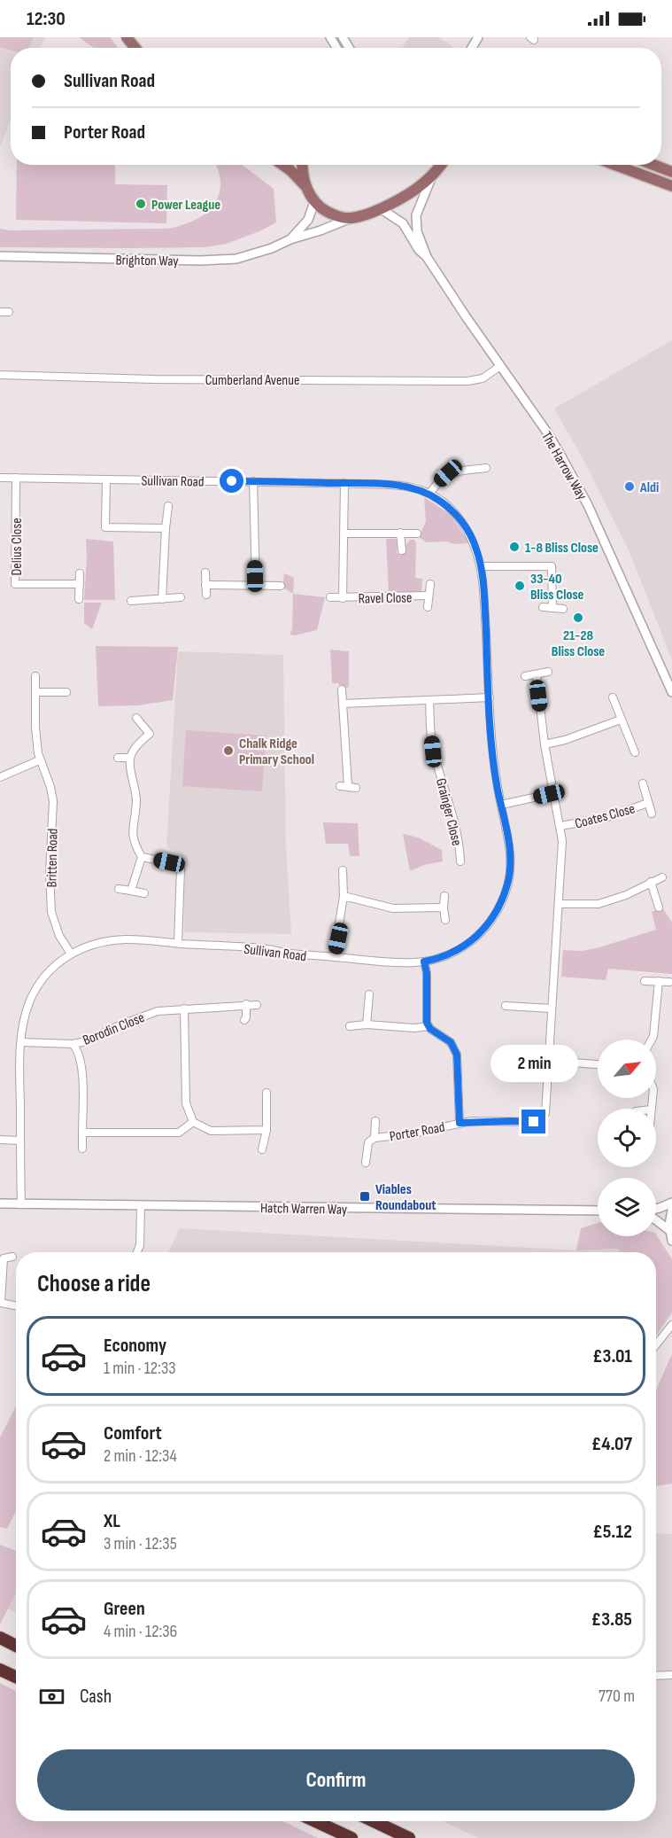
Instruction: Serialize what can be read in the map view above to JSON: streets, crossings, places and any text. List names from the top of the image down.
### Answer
{
  "streets": {
    "street": [
      "Brighton Way",
      "Cumberland Avenue",
      "The Harrow Way",
      "Sullivan Road",
      "Delius Close",
      "Ravel Close",
      "Grainger Close",
      "Coates Close",
      "Britten Road",
      "Borodin Close",
      "Porter Road",
      "Hatch Warren Way"
    ]
  },
  "crossings": [
    ["Cumberland Avenue", "The Harrow Way"],
    ["Sullivan Road", "Delius Close"],
    ["Sullivan Road", "Ravel Close"],
    ["Sullivan Road", "Britten Road"],
    ["Sullivan Road", "Borodin Close"],
    ["Sullivan Road", "Hatch Warren Way"],
    ["Coates Close", "Porter Road"]
  ],
  "places": {
    "other": [
      "Power League",
      "Aldi",
      "1-8 Bliss Close",
      "33-40 Bliss Close",
      "21-28 Bliss Close",
      "Chalk Ridge Primary School"
    ],
    "transit": ["Viables Roundabout"]
  },
  "north": "top right",
  "page": {
    "status": "12:30",
    "banner": ["Sullivan Road", "Porter Road"],
    "bubble": "2 min",
    "heading": "Choose a ride",
    "list": [
      {
        "name": "Economy",
        "note": "1 min · 12:33",
        "value": "£3.01"
      },
      {
        "name": "Comfort",
        "note": "2 min · 12:34",
        "value": "£4.07"
      },
      {
        "name": "XL",
        "note": "3 min · 12:35",
        "value": "£5.12"
      },
      {
        "name": "Green",
        "note": "4 min · 12:36",
        "value": "£3.85"
      }
    ],
    "pay": ["Cash", "770 m"],
    "buttons": "Confirm"
  }
}
